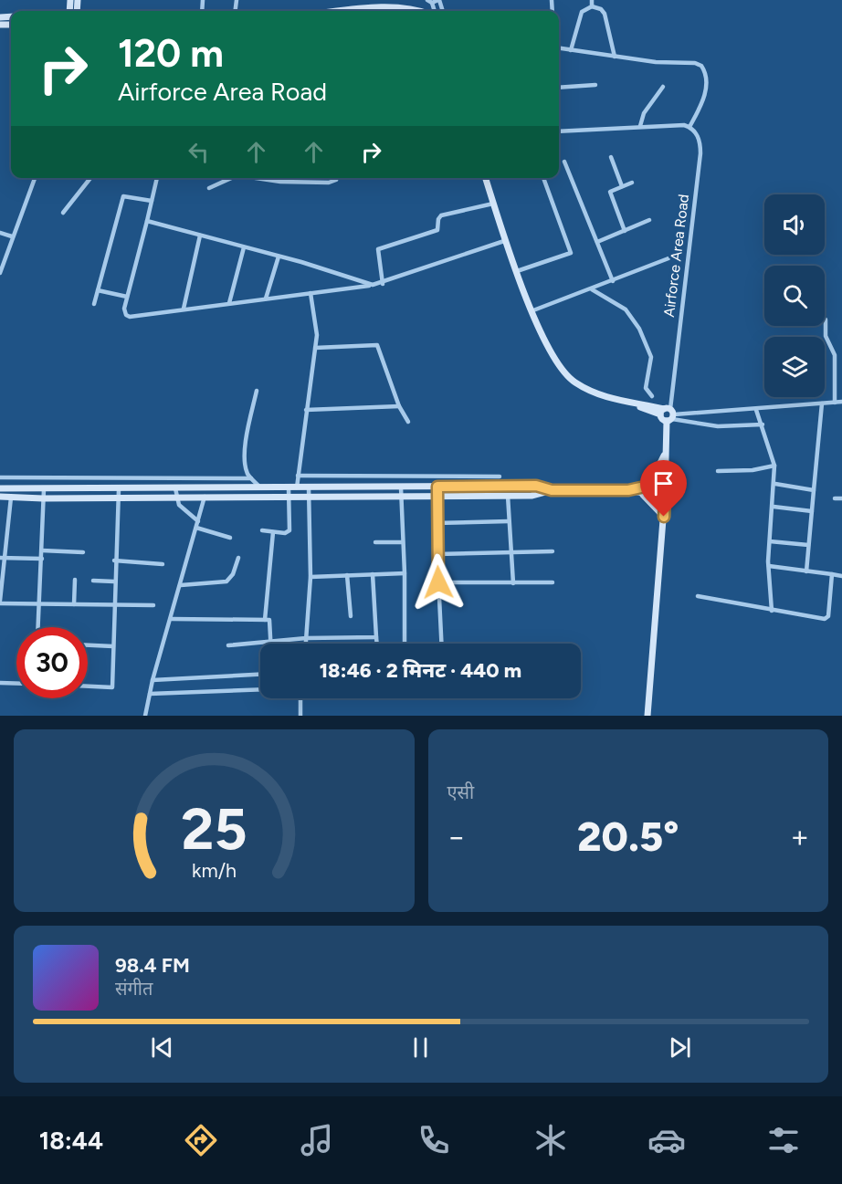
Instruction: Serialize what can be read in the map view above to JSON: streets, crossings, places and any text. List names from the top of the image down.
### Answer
{
  "streets": {
    "street": ["Airforce Area Road"]
  },
  "page": {
    "turn": ["120 m", "Airforce Area Road"],
    "limit": "30",
    "trip": "18:46 · 2 मिनट · 440 m",
    "tile": "एसी",
    "heat": ["−", "20.5°", "+"],
    "song": ["98.4 FM", "संगीत"],
    "tabs": "18:44",
    "gauge": ["25", "km/h"]
  }
}
